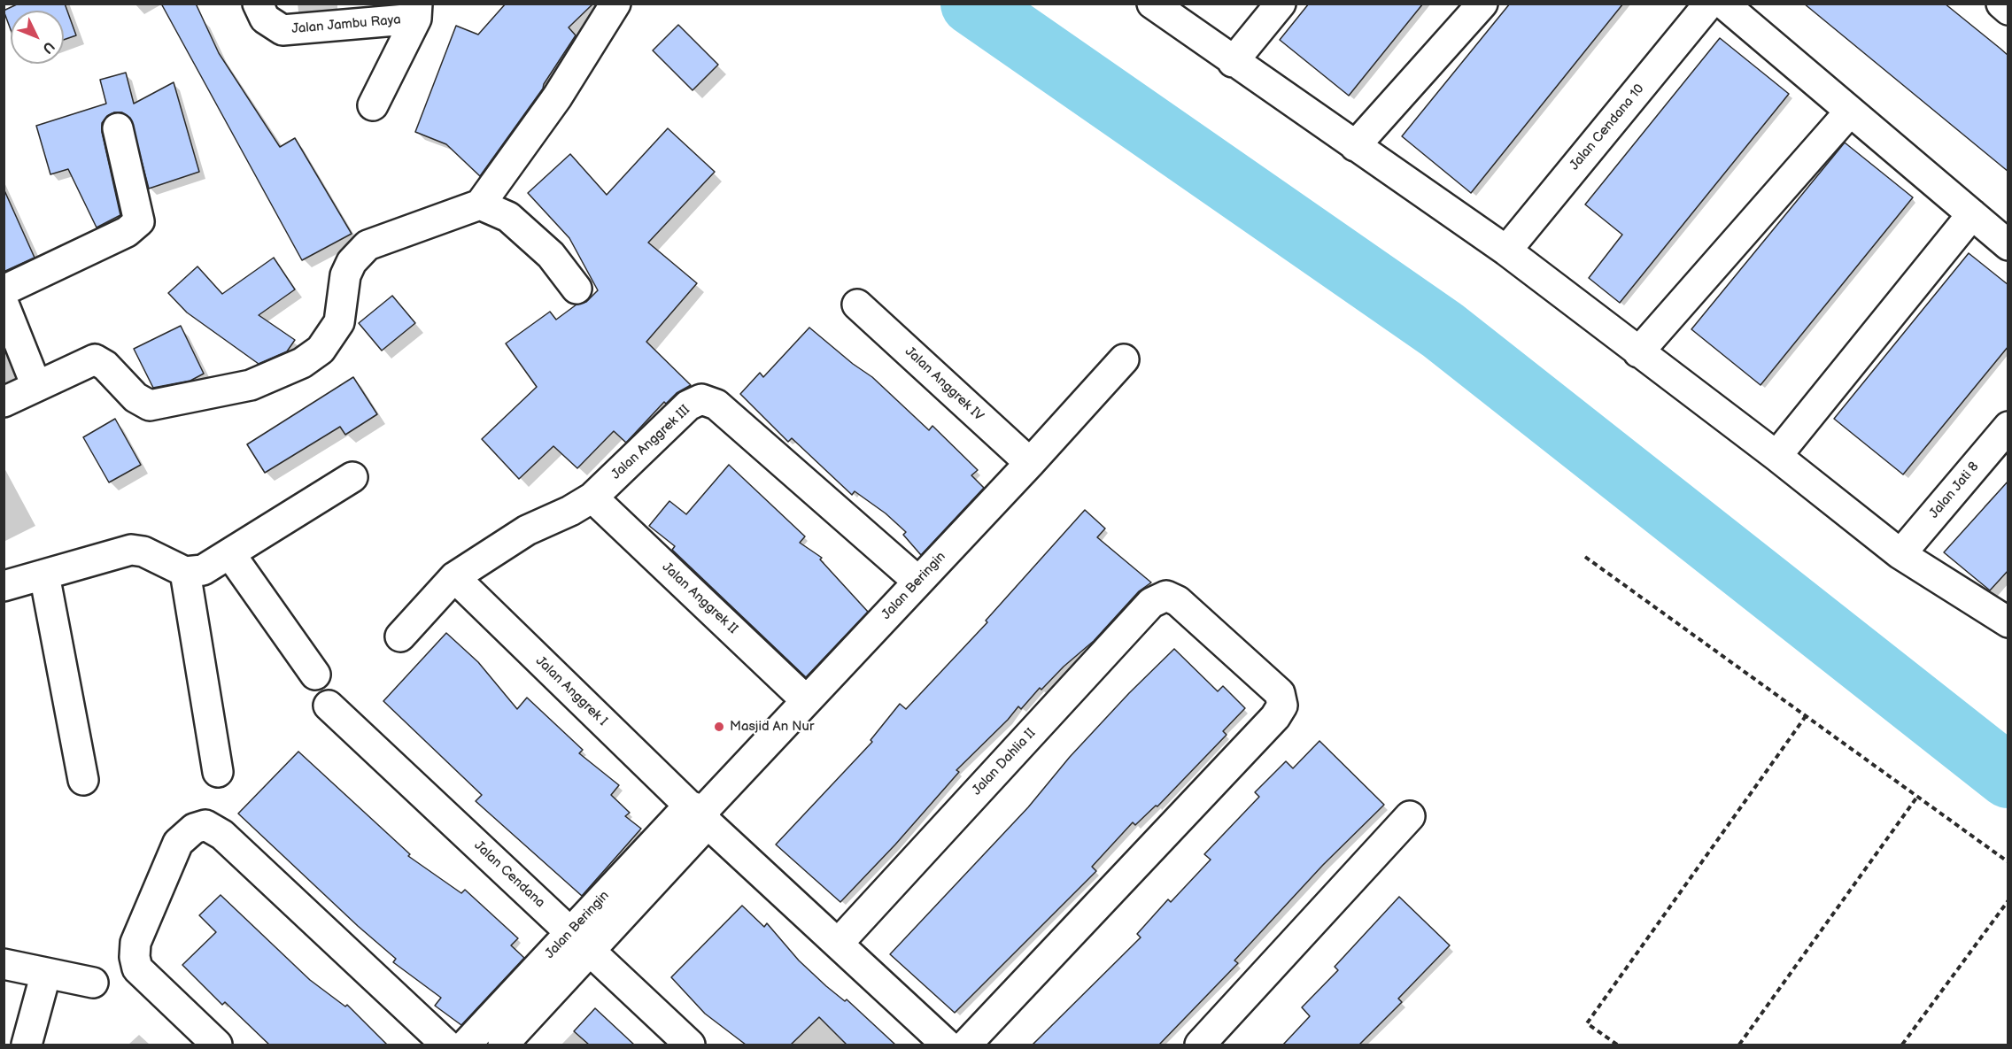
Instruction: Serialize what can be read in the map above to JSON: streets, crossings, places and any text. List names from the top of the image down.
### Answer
{
  "streets": {
    "street": [
      "Jalan Jambu Raya",
      "Jalan Cendana 10",
      "Jalan Anggrek IV",
      "Jalan Anggrek III",
      "Jalan Jati 8",
      "Jalan Beringin",
      "Jalan Anggrek II",
      "Jalan Anggrek I",
      "Jalan Dahlia II",
      "Jalan Cendana"
    ]
  },
  "crossings": [
    ["Jalan Anggrek IV", "Jalan Beringin"],
    ["Jalan Anggrek III", "Jalan Beringin"],
    ["Jalan Anggrek III", "Jalan Anggrek II"],
    ["Jalan Anggrek III", "Jalan Anggrek I"],
    ["Jalan Beringin", "Jalan Anggrek II"],
    ["Jalan Beringin", "Jalan Anggrek I"],
    ["Jalan Beringin", "Jalan Cendana"],
    ["Jalan Anggrek I", "Jalan Dahlia II"]
  ],
  "places": ["Masjid An Nur"],
  "north": "bottom right"
}
